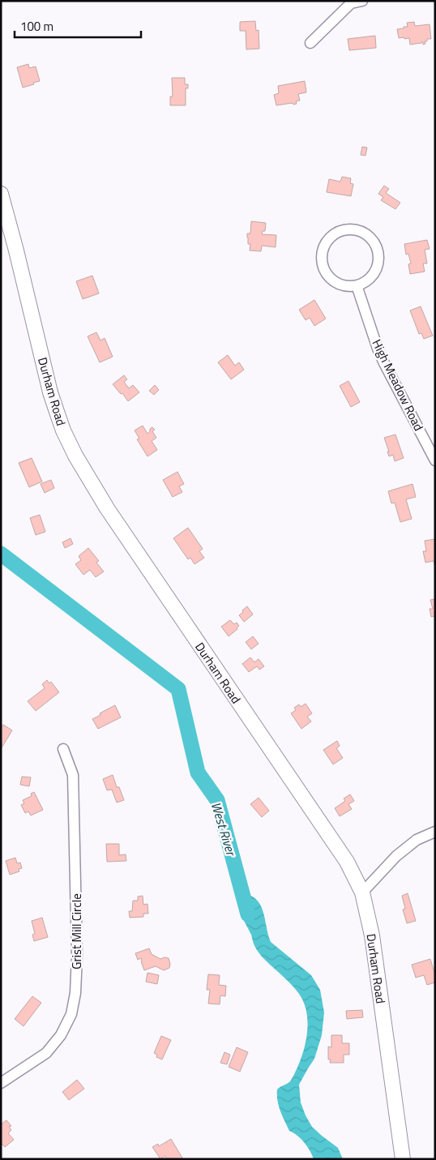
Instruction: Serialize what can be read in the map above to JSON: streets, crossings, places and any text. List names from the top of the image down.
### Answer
{
  "streets": {
    "main road": ["Durham Road"],
    "street": ["High Meadow Road", "Grist Mill Circle"]
  },
  "water": ["West River"],
  "scale_bar": "100 m"
}
